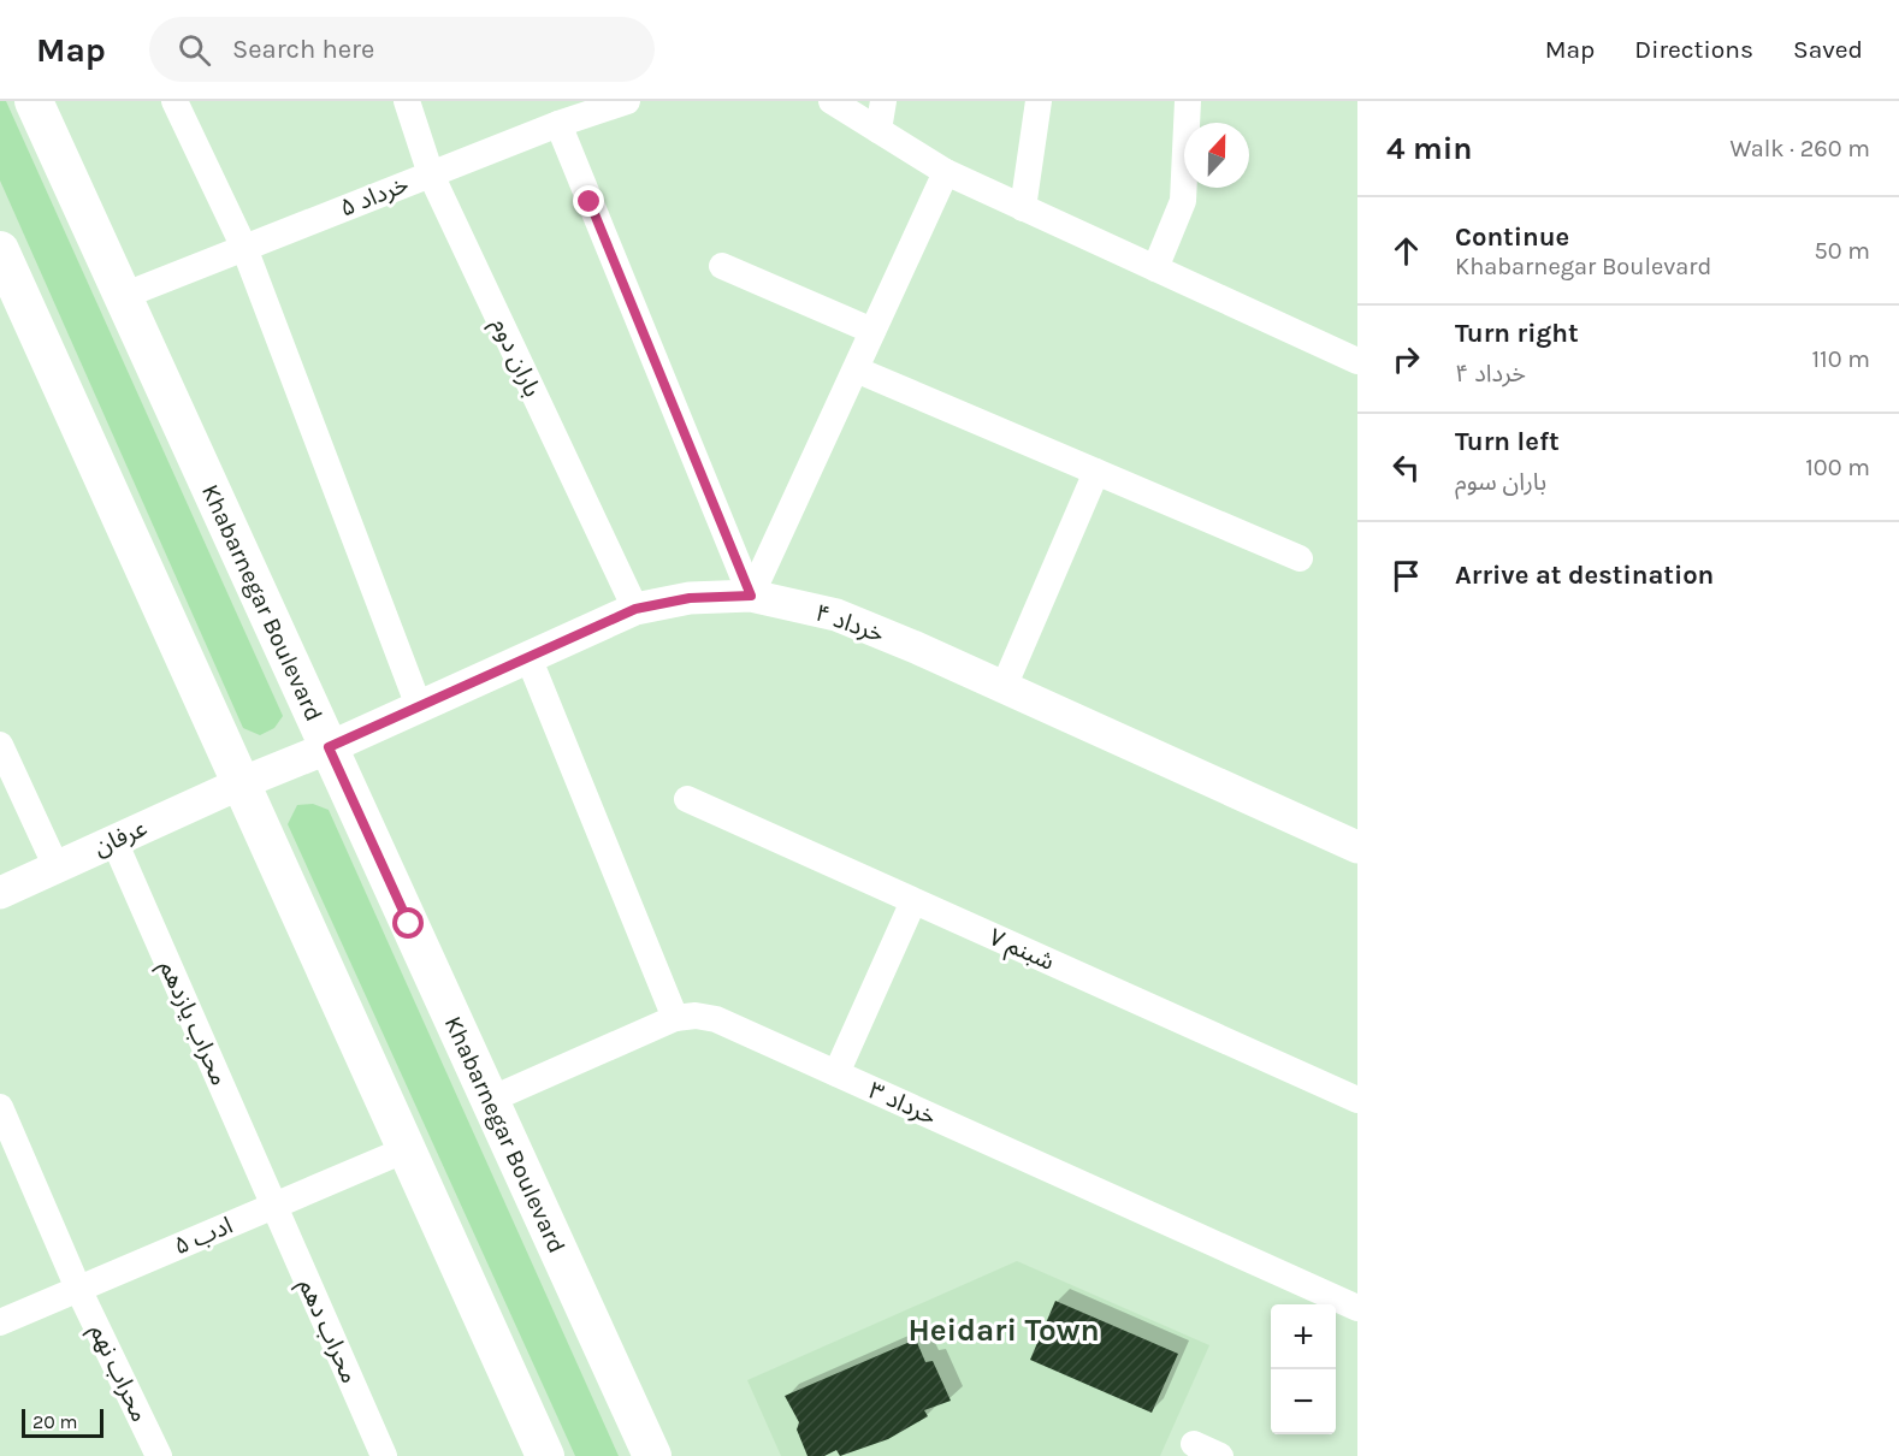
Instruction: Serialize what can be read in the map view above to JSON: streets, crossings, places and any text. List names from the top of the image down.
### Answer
{
  "streets": {
    "main road": ["Khabarnegar Boulevard"],
    "street": [
      "خرداد ۵",
      "باران دوم",
      "خرداد ۴",
      "عرفان",
      "شبنم ۷",
      "محراب یازدهم",
      "خرداد ۳",
      "ادب ۵",
      "محراب دهم",
      "محراب نهم"
    ]
  },
  "crossings": [
    ["خرداد ۵", "باران دوم"],
    ["خرداد ۵", "Khabarnegar Boulevard"],
    ["باران دوم", "خرداد ۴"],
    ["Khabarnegar Boulevard", "خرداد ۴"],
    ["Khabarnegar Boulevard", "عرفان"],
    ["Khabarnegar Boulevard", "خرداد ۳"],
    ["خرداد ۴", "عرفان"],
    ["عرفان", "محراب یازدهم"],
    ["محراب یازدهم", "ادب ۵"],
    ["محراب یازدهم", "محراب دهم"],
    ["ادب ۵", "محراب دهم"],
    ["ادب ۵", "محراب نهم"]
  ],
  "districts": ["Heidari Town"],
  "scale_bar": "20 m",
  "north": "top",
  "page": {
    "header": "Map",
    "search": "Search here",
    "nav": ["Map", "Directions", "Saved"],
    "heading": ["4 min", "Walk · 260 m"],
    "list": [
      ["Continue", "Khabarnegar Boulevard", "50 m"],
      ["Turn right", "خرداد ۴", "110 m"],
      ["Turn left", "باران سوم", "100 m"],
      "Arrive at destination"
    ],
    "map_buttons": ["+", "−"],
    "scale": "20 m"
  }
}
